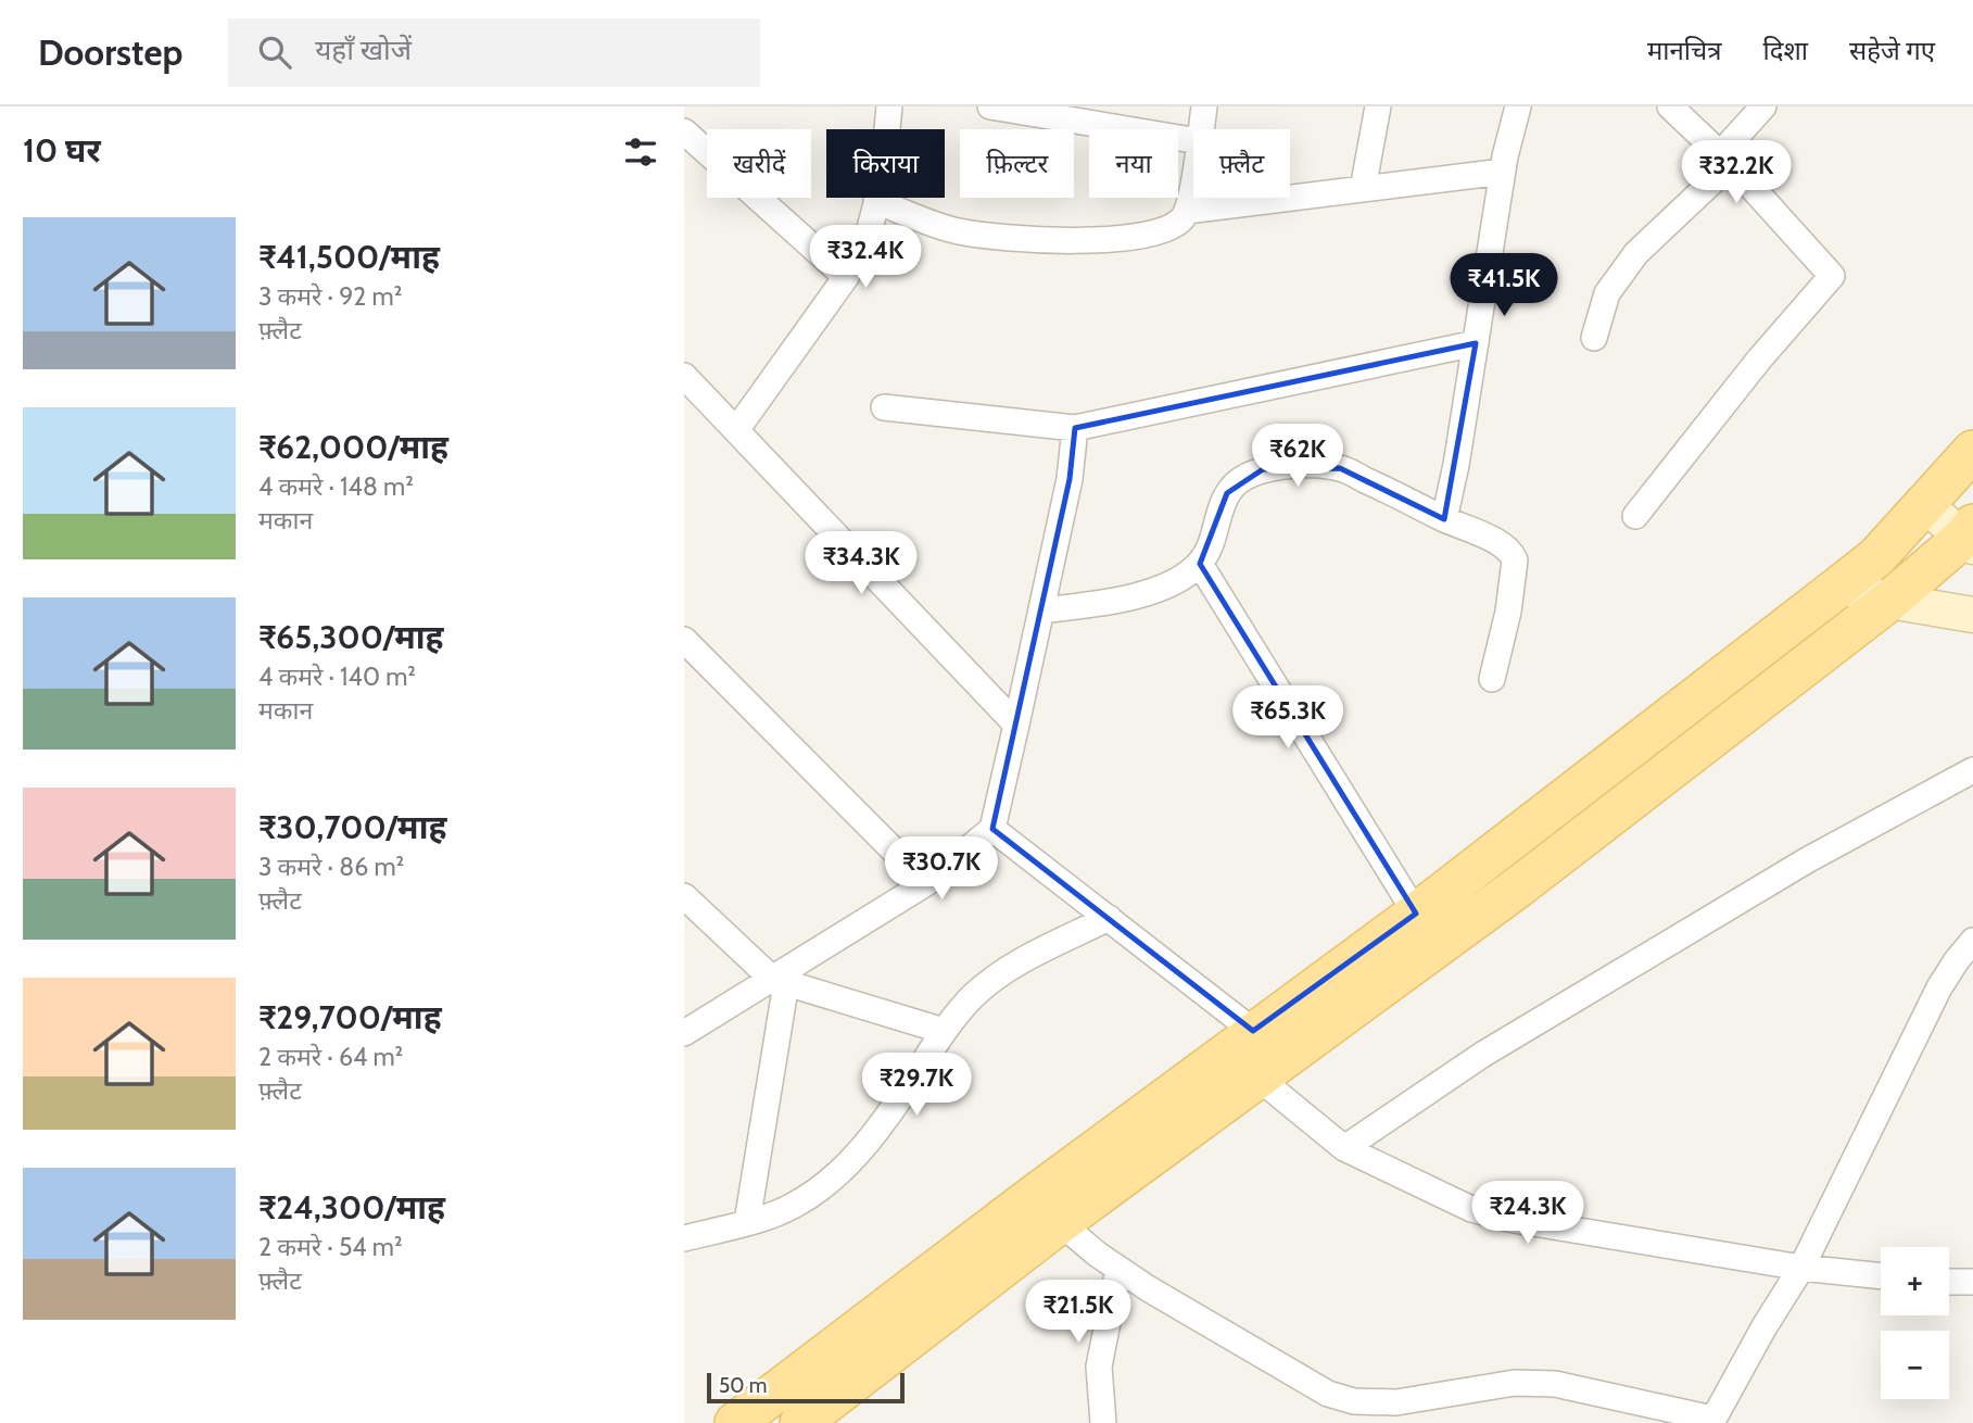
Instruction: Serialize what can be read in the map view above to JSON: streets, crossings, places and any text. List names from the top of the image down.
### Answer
{
  "scale_bar": "50 m",
  "page": {
    "header": "Doorstep",
    "search": "यहाँ खोजें",
    "nav": ["मानचित्र", "दिशा", "सहेजे गए"],
    "heading": "10 घर",
    "chip": [
      "खरीदें",
      "किराया",
      "फ़िल्टर",
      "नया",
      "फ़्लैट"
    ],
    "price": [
      "₹32.2K",
      "₹32.4K",
      "₹41.5K",
      "₹62K",
      "₹34.3K",
      "₹65.3K",
      "₹30.7K",
      "₹29.7K",
      "₹24.3K",
      "₹21.5K"
    ],
    "list": [
      {
        "name": "₹41,500/माह",
        "note": "3 कमरे · 92 m² · फ़्लैट"
      },
      {
        "name": "₹62,000/माह",
        "note": "4 कमरे · 148 m² · मकान"
      },
      {
        "name": "₹65,300/माह",
        "note": "4 कमरे · 140 m² · मकान"
      },
      {
        "name": "₹30,700/माह",
        "note": "3 कमरे · 86 m² · फ़्लैट"
      },
      {
        "name": "₹29,700/माह",
        "note": "2 कमरे · 64 m² · फ़्लैट"
      },
      {
        "name": "₹24,300/माह",
        "note": "2 कमरे · 54 m² · फ़्लैट"
      }
    ],
    "map_buttons": ["+", "−"],
    "scale": "50 m"
  }
}
